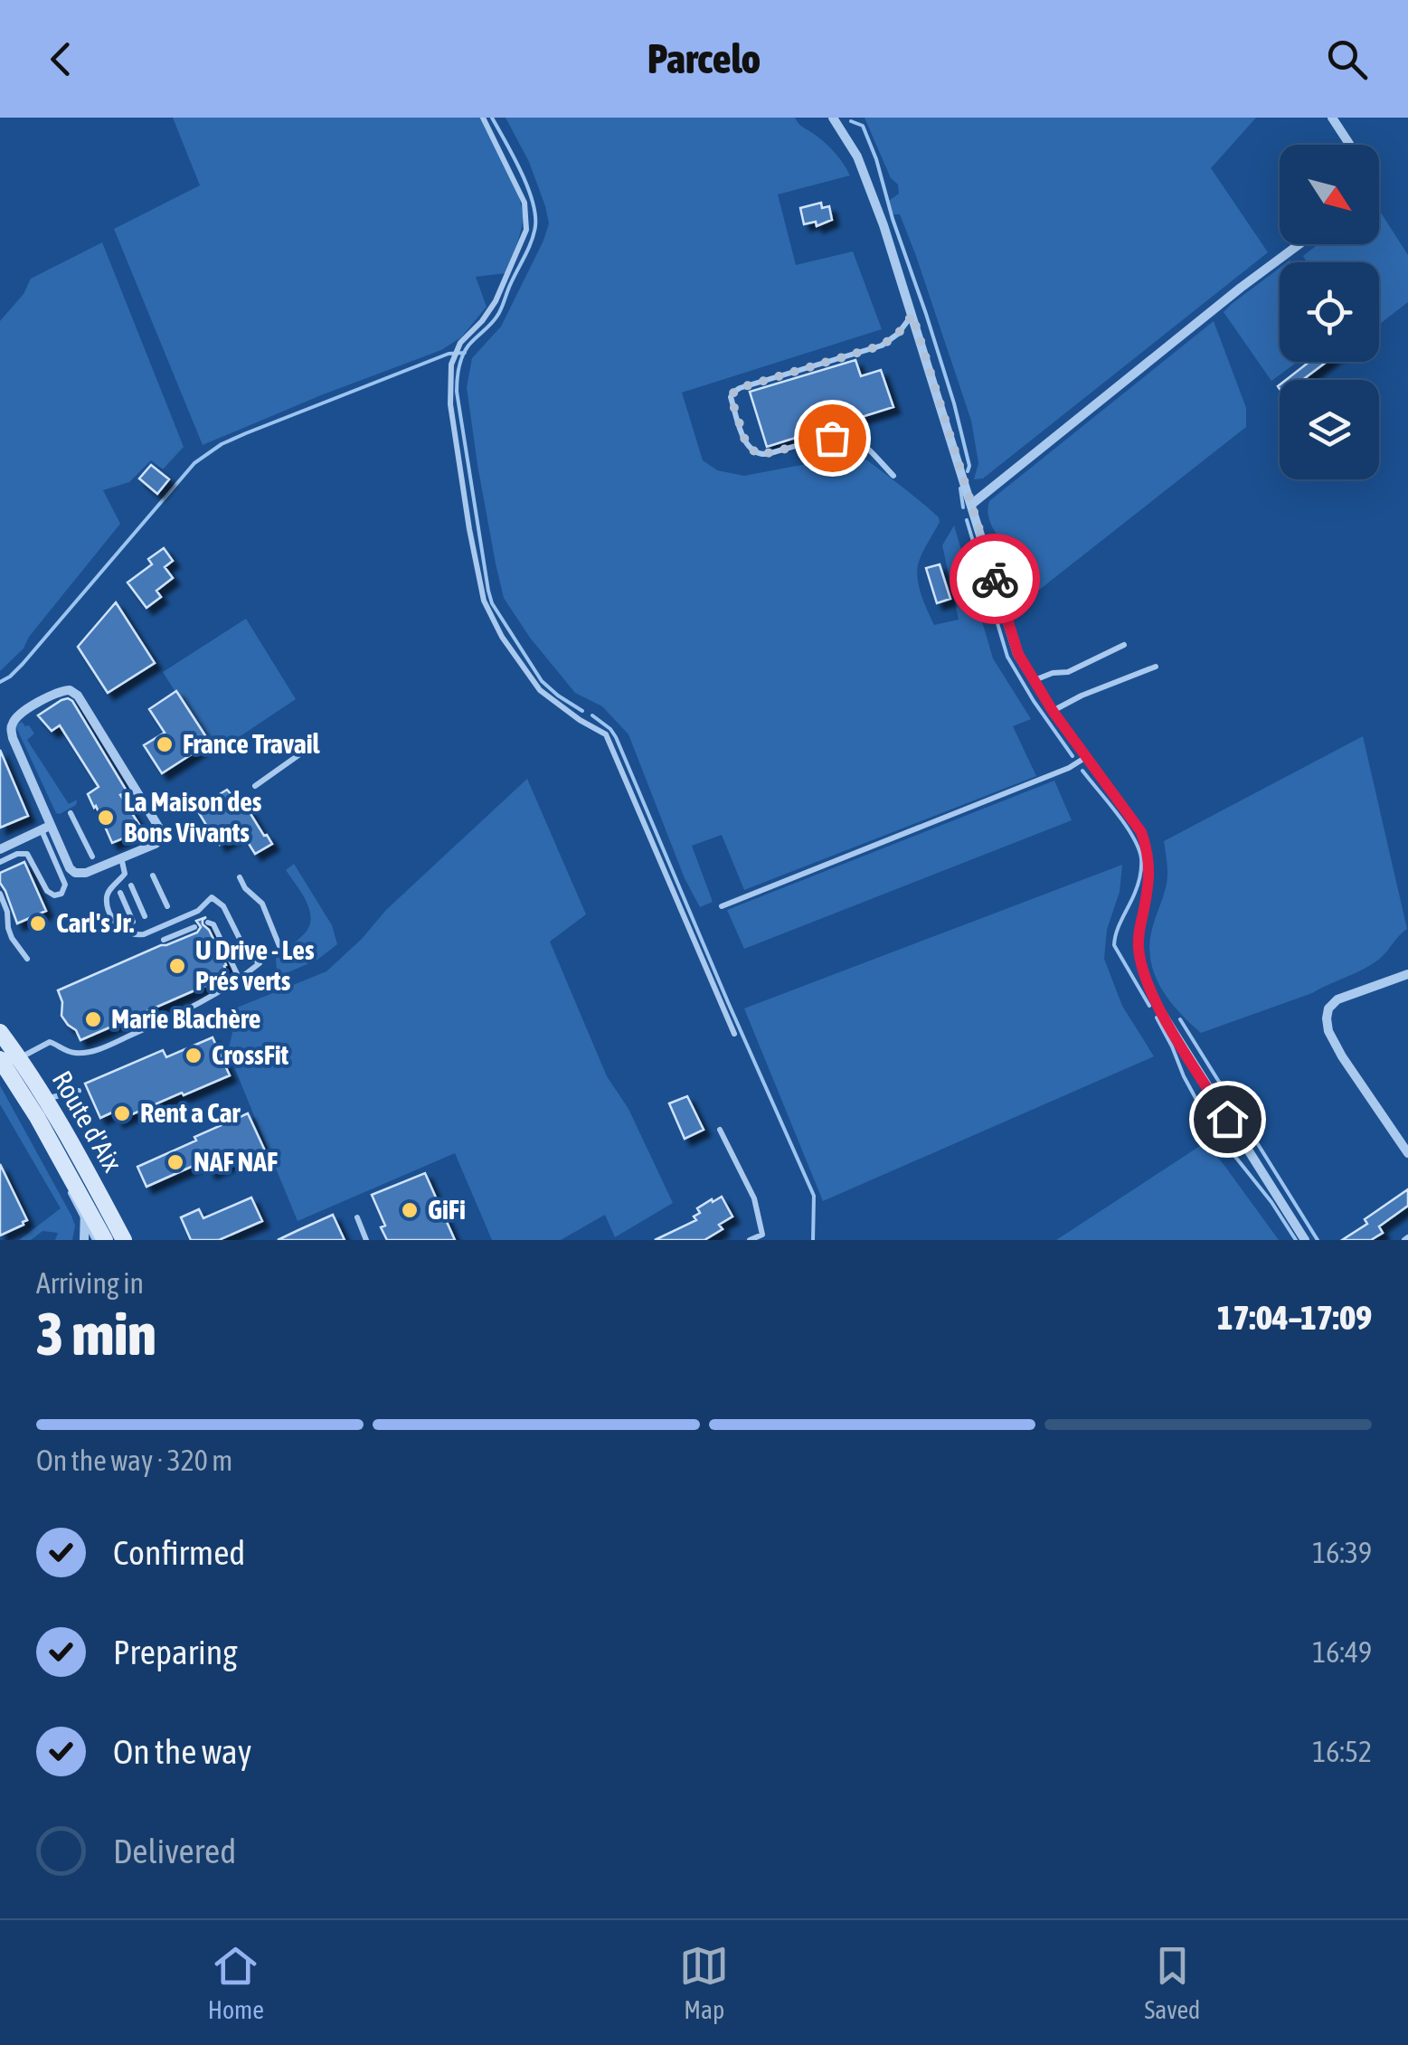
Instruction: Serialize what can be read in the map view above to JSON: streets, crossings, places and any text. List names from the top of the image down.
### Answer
{
  "streets": {
    "main road": ["Route d'Aix"]
  },
  "places": [
    "France Travail",
    "La Maison des Bons Vivants",
    "Carl's Jr.",
    "U Drive - Les Prés verts",
    "Marie Blachère",
    "CrossFit",
    "Rent a Car",
    "NAF NAF",
    "GiFi"
  ],
  "north": "bottom right",
  "page": {
    "header": "Parcelo",
    "heading": ["3 min", "Arriving in", "17:04–17:09"],
    "bar": "On the way · 320 m",
    "list": [
      ["Confirmed", "16:39"],
      ["Preparing", "16:49"],
      ["On the way", "16:52"],
      "Delivered"
    ],
    "tabs": ["Home", "Map", "Saved"]
  }
}
